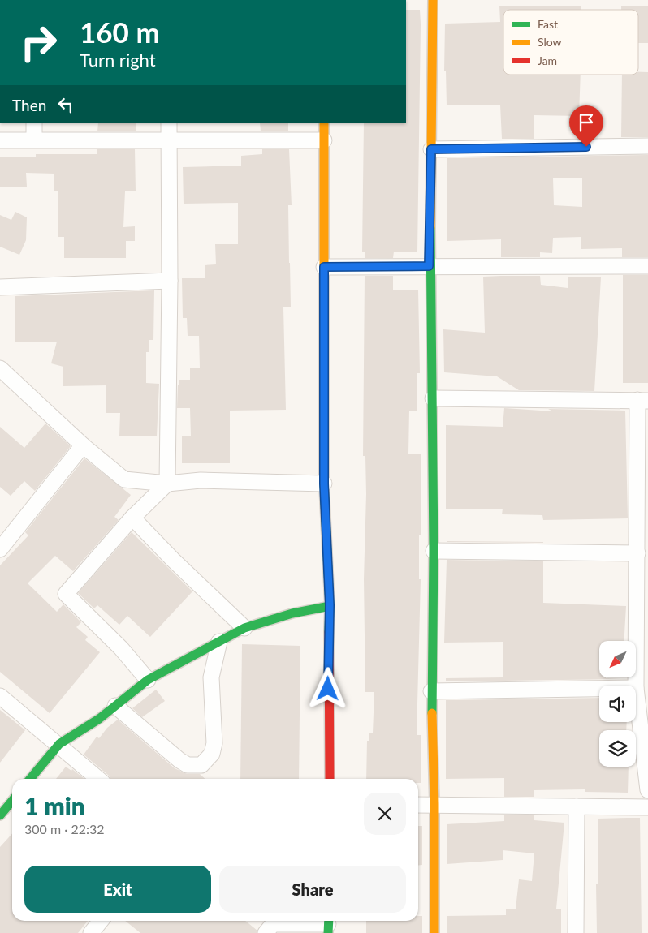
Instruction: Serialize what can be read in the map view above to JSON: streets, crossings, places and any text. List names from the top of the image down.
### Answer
{
  "legend": ["Fast", "Slow", "Jam"],
  "north": "bottom left",
  "page": {
    "turn": ["160 m", "Turn right"],
    "then": "Then",
    "heading": ["1 min", "300 m · 22:32"],
    "buttons": ["Exit", "Share"]
  }
}
